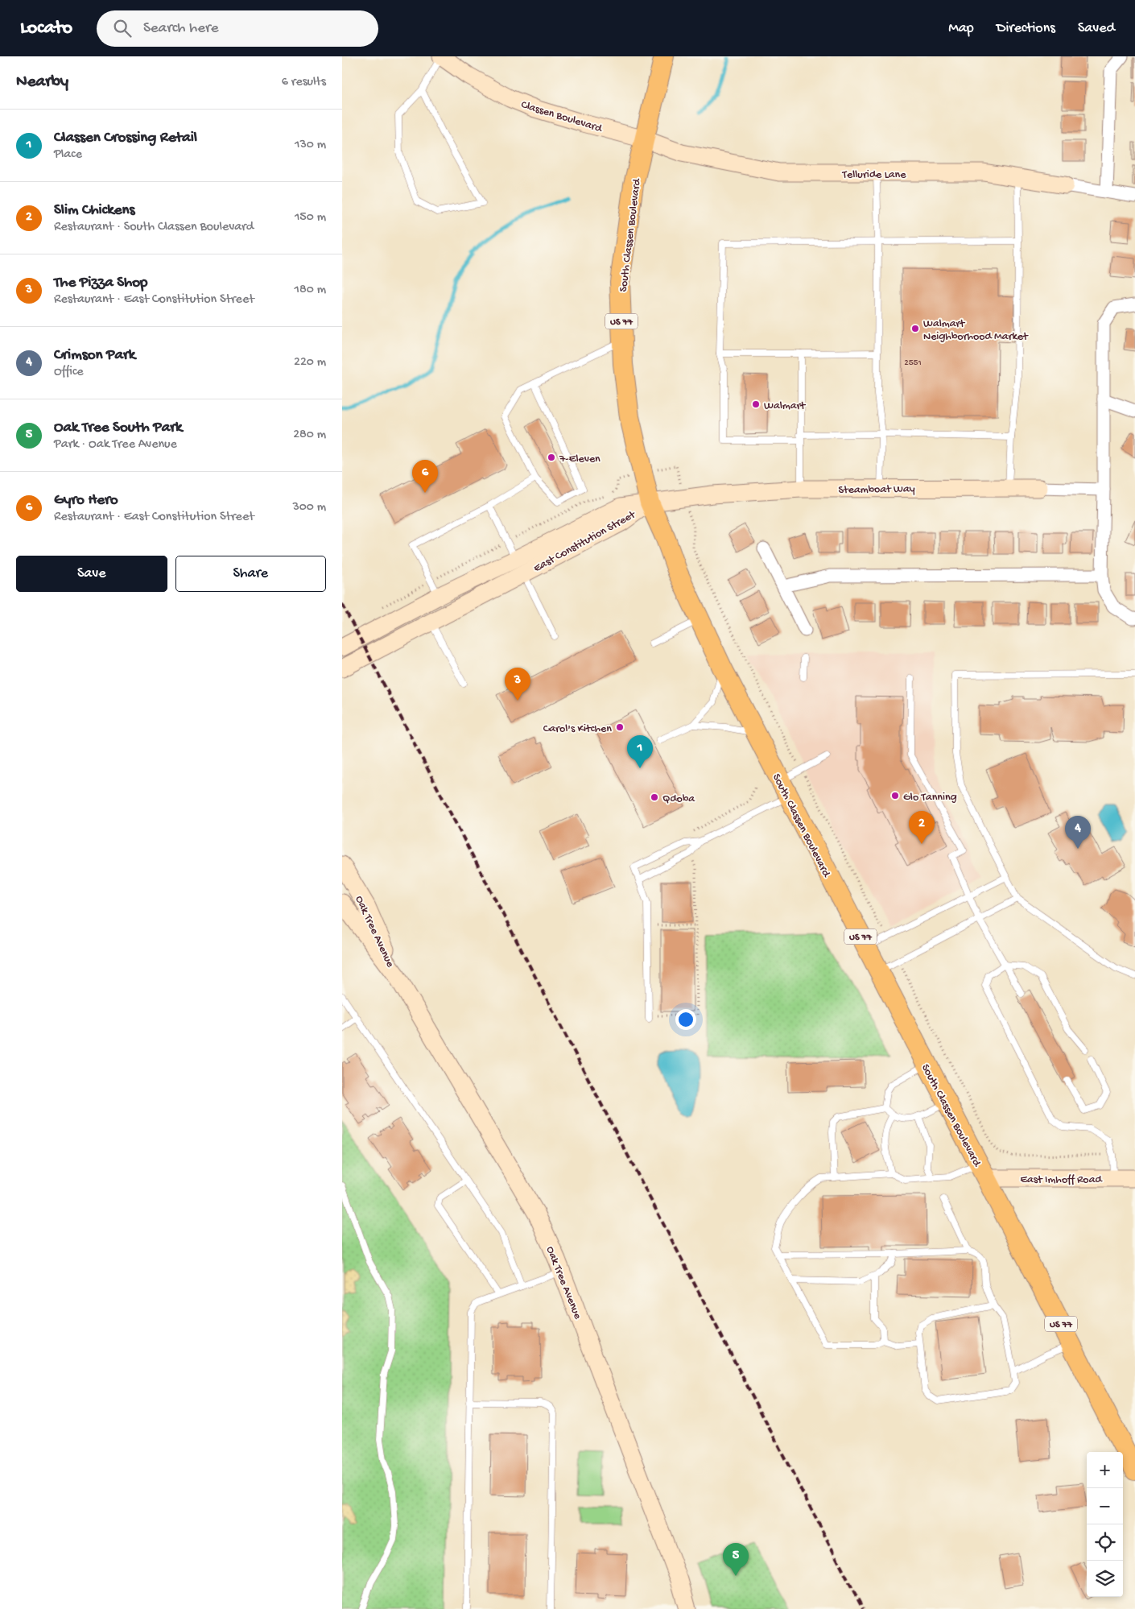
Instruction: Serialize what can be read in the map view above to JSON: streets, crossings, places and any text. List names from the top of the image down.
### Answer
{
  "streets": {
    "main road": ["South Classen Boulevard", "US 77"],
    "street": [
      "Classen Boulevard",
      "Telluride Lane",
      "Steamboat Way",
      "East Constitution Street",
      "Oak Tree Avenue",
      "East Imhoff Road"
    ]
  },
  "crossings": [
    ["Classen Boulevard", "Telluride Lane"],
    ["Classen Boulevard", "South Classen Boulevard"],
    ["Classen Boulevard", "US 77"],
    ["Telluride Lane", "South Classen Boulevard"],
    ["Telluride Lane", "US 77"],
    ["South Classen Boulevard", "US 77"],
    ["South Classen Boulevard", "Steamboat Way"],
    ["South Classen Boulevard", "East Constitution Street"],
    ["South Classen Boulevard", "East Imhoff Road"],
    ["Steamboat Way", "East Constitution Street"]
  ],
  "places": [
    "Walmart Neighborhood Market",
    "Walmart",
    "7-Eleven",
    "Carol's Kitchen",
    "Glo Tanning",
    "Qdoba"
  ],
  "house_numbers": ["2551"],
  "page": {
    "header": "Locato",
    "search": "Search here",
    "nav": ["Map", "Directions", "Saved"],
    "heading": ["Nearby", "6 results"],
    "list": [
      {
        "mark": "1",
        "name": "Classen Crossing Retail",
        "note": "Place",
        "value": "130 m"
      },
      {
        "mark": "2",
        "name": "Slim Chickens",
        "note": "Restaurant · South Classen Boulevard",
        "value": "150 m"
      },
      {
        "mark": "3",
        "name": "The Pizza Shop",
        "note": "Restaurant · East Constitution Street",
        "value": "180 m"
      },
      {
        "mark": "4",
        "name": "Crimson Park",
        "note": "Office",
        "value": "220 m"
      },
      {
        "mark": "5",
        "name": "Oak Tree South Park",
        "note": "Park · Oak Tree Avenue",
        "value": "280 m"
      },
      {
        "mark": "6",
        "name": "Gyro Hero",
        "note": "Restaurant · East Constitution Street",
        "value": "300 m"
      }
    ],
    "pins": [
      "6",
      "3",
      "1",
      "2",
      "4",
      "5"
    ],
    "buttons": ["Save", "Share"],
    "map_buttons": ["+", "−"]
  }
}
